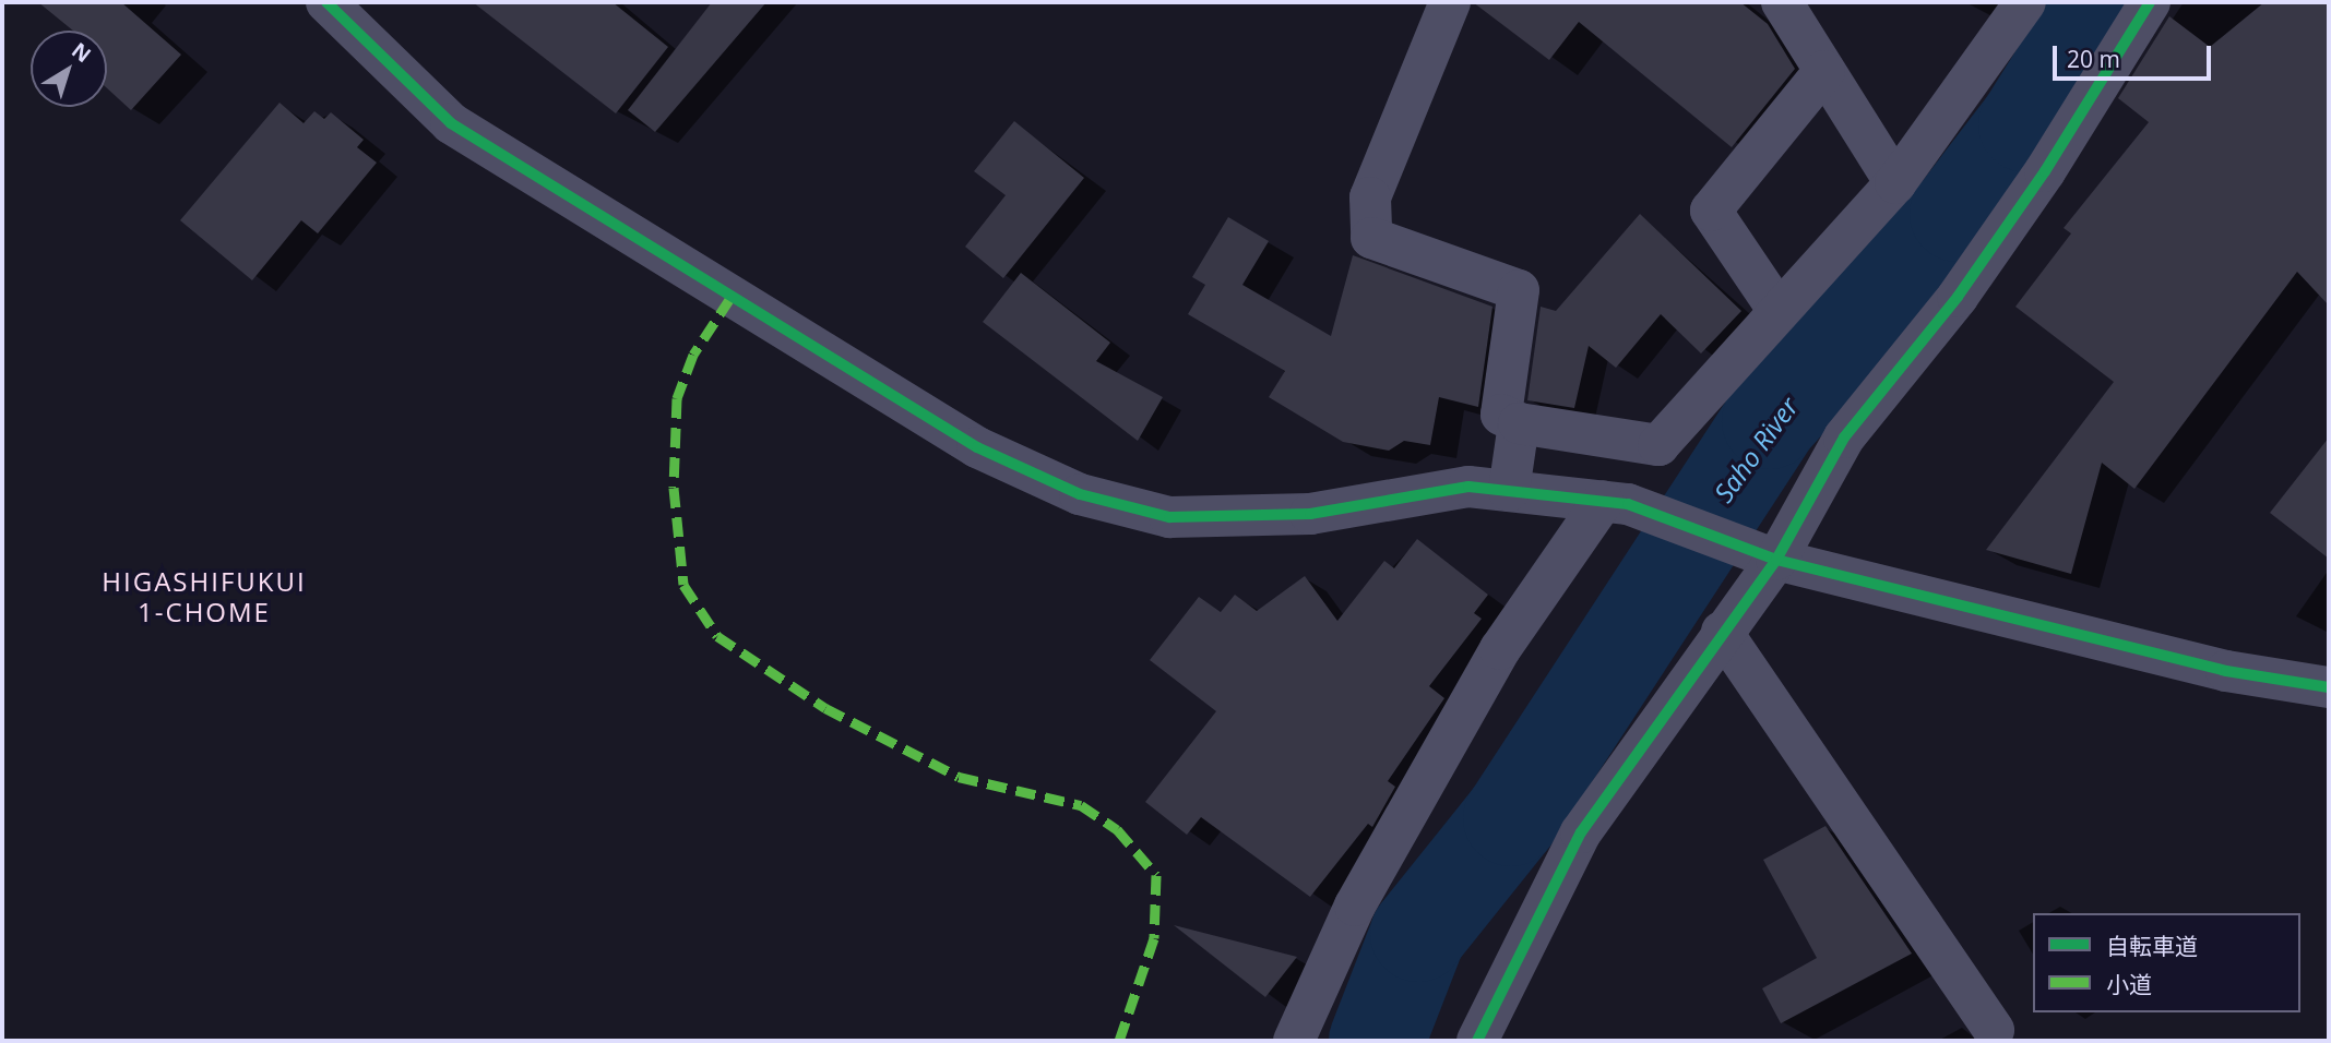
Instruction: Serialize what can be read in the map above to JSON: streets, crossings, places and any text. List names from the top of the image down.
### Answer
{
  "districts": ["HIGASHIFUKUI 1-CHOME"],
  "water": ["Saho River"],
  "legend": ["自転車道", "小道"],
  "scale_bar": "20 m",
  "north": "top right"
}
